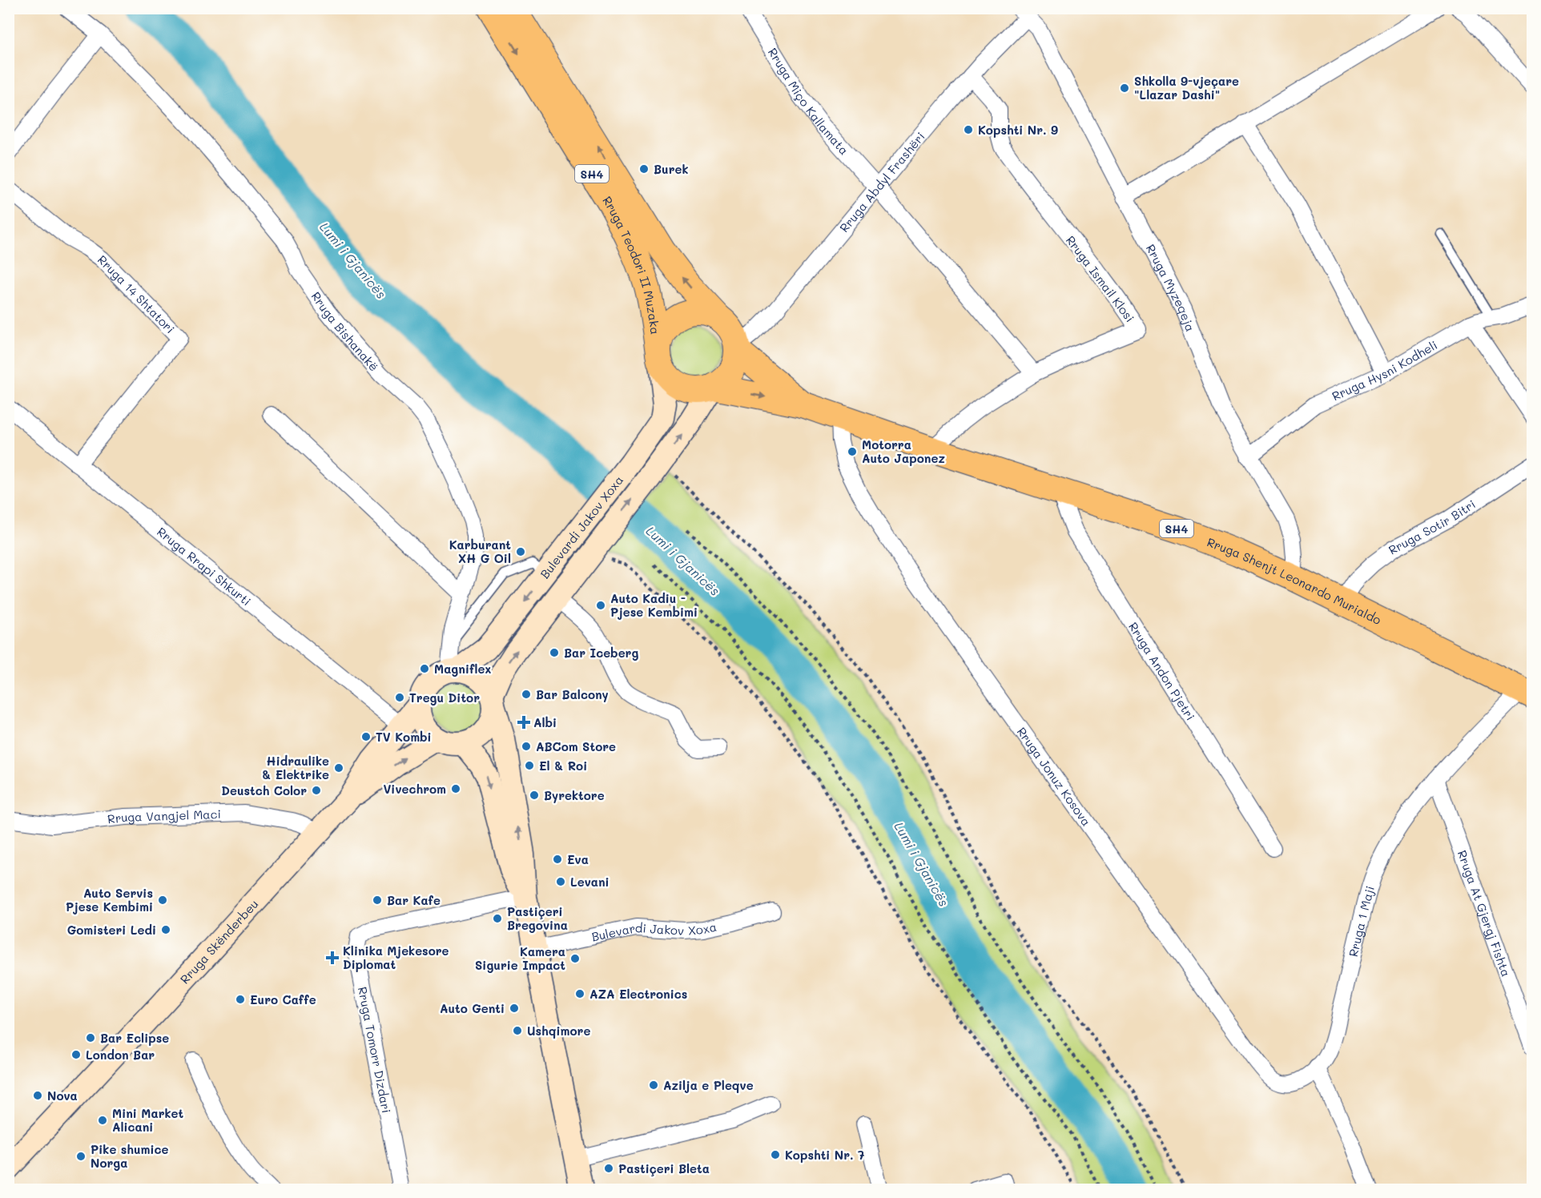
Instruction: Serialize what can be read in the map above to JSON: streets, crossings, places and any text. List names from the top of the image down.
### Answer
{
  "streets": {
    "main road": [
      "SH4",
      "Rruga Teodori II Muzaka",
      "Bulevardi Jakov Xoxa",
      "Rruga Shenjt Leonardo Murialdo",
      "Rruga Skënderbeu"
    ],
    "street": [
      "Rruga Miço Kallamata",
      "Rruga Abdyl Frashëri",
      "Rruga Ismail Klosi",
      "Rruga Myzeqeja",
      "Rruga 14 Shtatori",
      "Rruga Bishanakë",
      "Rruga Hysni Kodheli",
      "Rruga Sotir Bitri",
      "Rruga Rrapi Shkurti",
      "Rruga Andon Pjetri",
      "Rruga Jonuz Kosova",
      "Rruga Vangjel Maci",
      "Rruga At Gjergj Fishta",
      "Rruga 1 Maji",
      "Rruga Tomorr Dizdari"
    ]
  },
  "crossings": [
    ["Rruga Miço Kallamata", "Rruga Abdyl Frashëri"],
    ["Rruga Miço Kallamata", "Rruga Ismail Klosi"],
    ["SH4", "Rruga Abdyl Frashëri"],
    ["SH4", "Rruga Teodori II Muzaka"],
    ["SH4", "Bulevardi Jakov Xoxa"],
    ["SH4", "Rruga Shenjt Leonardo Murialdo"],
    ["Rruga Abdyl Frashëri", "Rruga Teodori II Muzaka"],
    ["Rruga Abdyl Frashëri", "Rruga Ismail Klosi"],
    ["Rruga Abdyl Frashëri", "Rruga Myzeqeja"],
    ["Rruga Abdyl Frashëri", "Bulevardi Jakov Xoxa"],
    ["Rruga Abdyl Frashëri", "Rruga Shenjt Leonardo Murialdo"],
    ["Rruga Teodori II Muzaka", "Bulevardi Jakov Xoxa"],
    ["Rruga Teodori II Muzaka", "Rruga Shenjt Leonardo Murialdo"],
    ["Rruga Ismail Klosi", "Rruga Shenjt Leonardo Murialdo"],
    ["Rruga Myzeqeja", "Rruga Hysni Kodheli"],
    ["Rruga Myzeqeja", "Rruga Shenjt Leonardo Murialdo"],
    ["Rruga 14 Shtatori", "Rruga Rrapi Shkurti"],
    ["Rruga Bishanakë", "Bulevardi Jakov Xoxa"],
    ["Rruga Bishanakë", "Rruga Skënderbeu"],
    ["Bulevardi Jakov Xoxa", "Rruga Shenjt Leonardo Murialdo"],
    ["Bulevardi Jakov Xoxa", "Rruga Skënderbeu"],
    ["Rruga Sotir Bitri", "Rruga Shenjt Leonardo Murialdo"],
    ["Rruga Rrapi Shkurti", "Rruga Skënderbeu"],
    ["Rruga Shenjt Leonardo Murialdo", "Rruga Andon Pjetri"],
    ["Rruga Shenjt Leonardo Murialdo", "Rruga Jonuz Kosova"],
    ["Rruga Shenjt Leonardo Murialdo", "Rruga 1 Maji"],
    ["Rruga Jonuz Kosova", "Rruga 1 Maji"],
    ["Rruga Vangjel Maci", "Rruga Skënderbeu"],
    ["Rruga At Gjergj Fishta", "Rruga 1 Maji"]
  ],
  "water": ["Lumi i Gjanicës"],
  "places": {
    "other": [
      "Shkolla 9-vjeçare \"Llazar Dashi\"",
      "Kopshti Nr. 9",
      "Burek",
      "Motorra Auto Japonez",
      "Karburant XH G Oil",
      "Auto Kadiu - Pjese Kembimi",
      "Bar Iceberg",
      "Magniflex",
      "Bar Balcony",
      "Tregu Ditor",
      "TV Kombi",
      "ABCom Store",
      "El & Roi",
      "Hidraulike & Elektrike",
      "Vivechrom",
      "Deustch Color",
      "Byrektore",
      "Eva",
      "Levani",
      "Auto Servis Pjese Kembimi",
      "Bar Kafe",
      "Pastiçeri Bregovina",
      "Gomisteri Ledi",
      "Kamera Sigurie Impact",
      "AZA Electronics",
      "Euro Caffe",
      "Auto Genti",
      "Ushqimore",
      "Bar Eclipse",
      "London Bar",
      "Azilja e Pleqve",
      "Nova",
      "Mini Market Alicani",
      "Kopshti Nr. 7",
      "Pike shumice Norga",
      "Pastiçeri Bleta"
    ],
    "health": ["Albi", "Klinika Mjekesore Diplomat"]
  }
}
